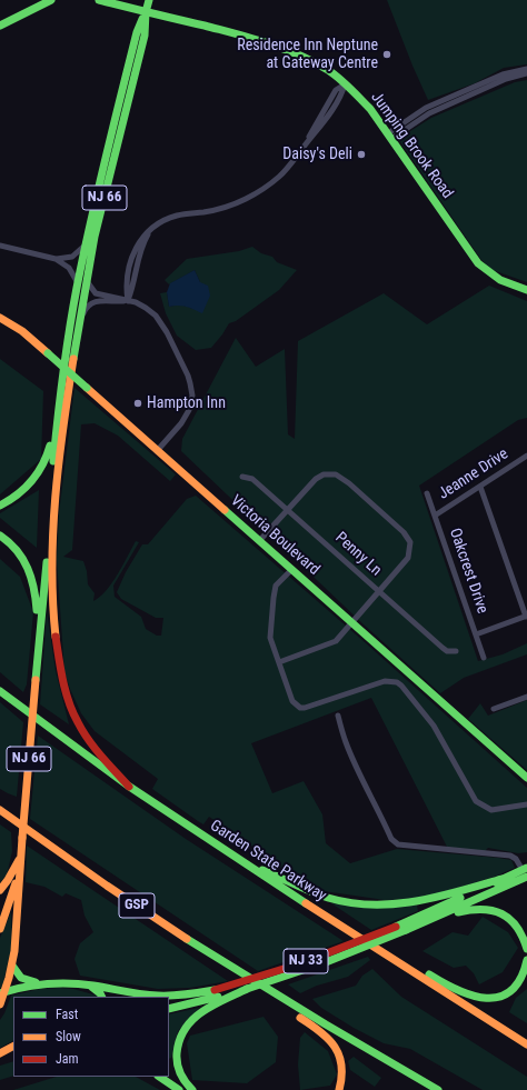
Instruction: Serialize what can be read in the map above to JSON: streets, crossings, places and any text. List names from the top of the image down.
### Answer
{
  "streets": {
    "main road": [
      "Jumping Brook Road",
      "NJ 66",
      "Victoria Boulevard",
      "Garden State Parkway",
      "GSP",
      "NJ 33"
    ],
    "street": ["Jeanne Drive", "Penny Ln", "Oakcrest Drive"]
  },
  "crossings": [
    ["Jumping Brook Road", "NJ 66"],
    ["NJ 66", "NJ 33"],
    ["Jeanne Drive", "Oakcrest Drive"]
  ],
  "places": ["Residence Inn Neptune at Gateway Centre", "Daisy's Deli", "Hampton Inn"],
  "legend": ["Fast", "Slow", "Jam"]
}
